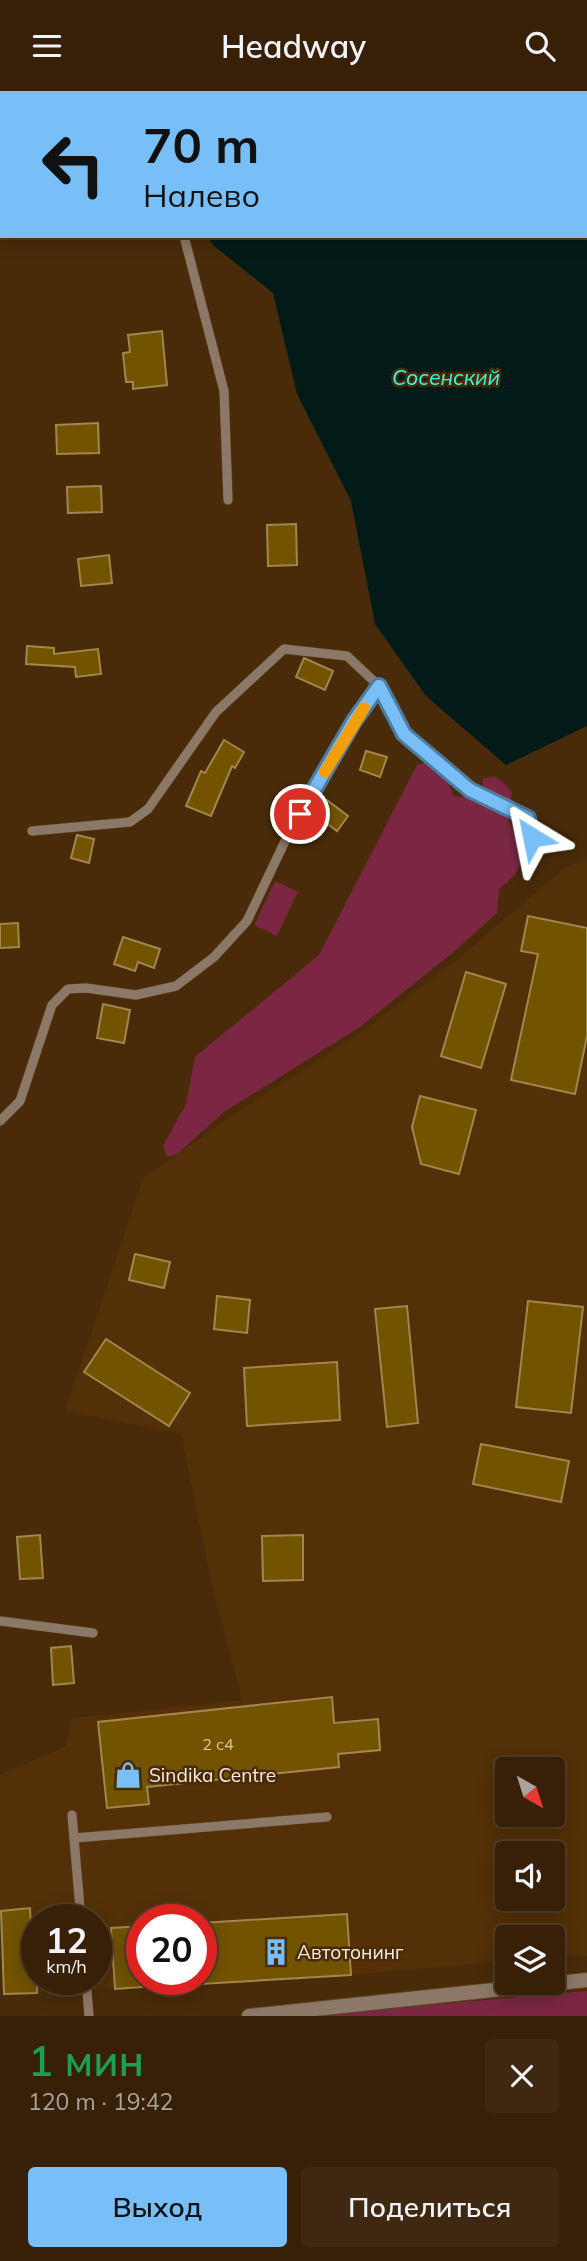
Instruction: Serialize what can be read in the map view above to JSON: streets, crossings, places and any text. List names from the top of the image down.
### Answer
{
  "water": ["Сосенский"],
  "places": {
    "shop": ["Sindika Centre"],
    "building": ["Автотонинг"]
  },
  "house_numbers": ["2 с4"],
  "north": "bottom right",
  "page": {
    "header": "Headway",
    "turn": ["70 m", "Налево"],
    "speed": "12 km/h",
    "limit": "20",
    "heading": ["1 мин", "120 m · 19:42"],
    "buttons": ["Выход", "Поделиться"]
  }
}
